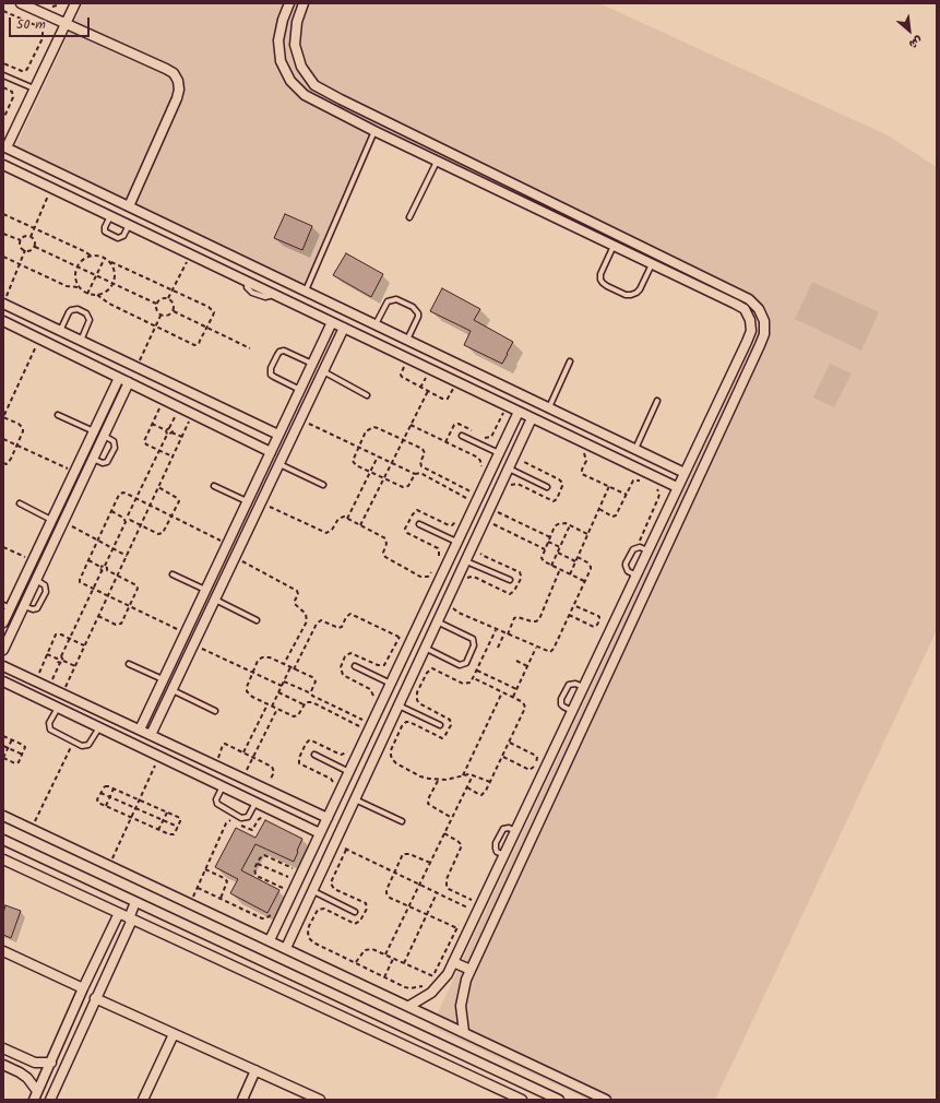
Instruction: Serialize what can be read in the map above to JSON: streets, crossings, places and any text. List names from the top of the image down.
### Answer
{
  "scale_bar": "50 m",
  "north": "bottom right"
}
